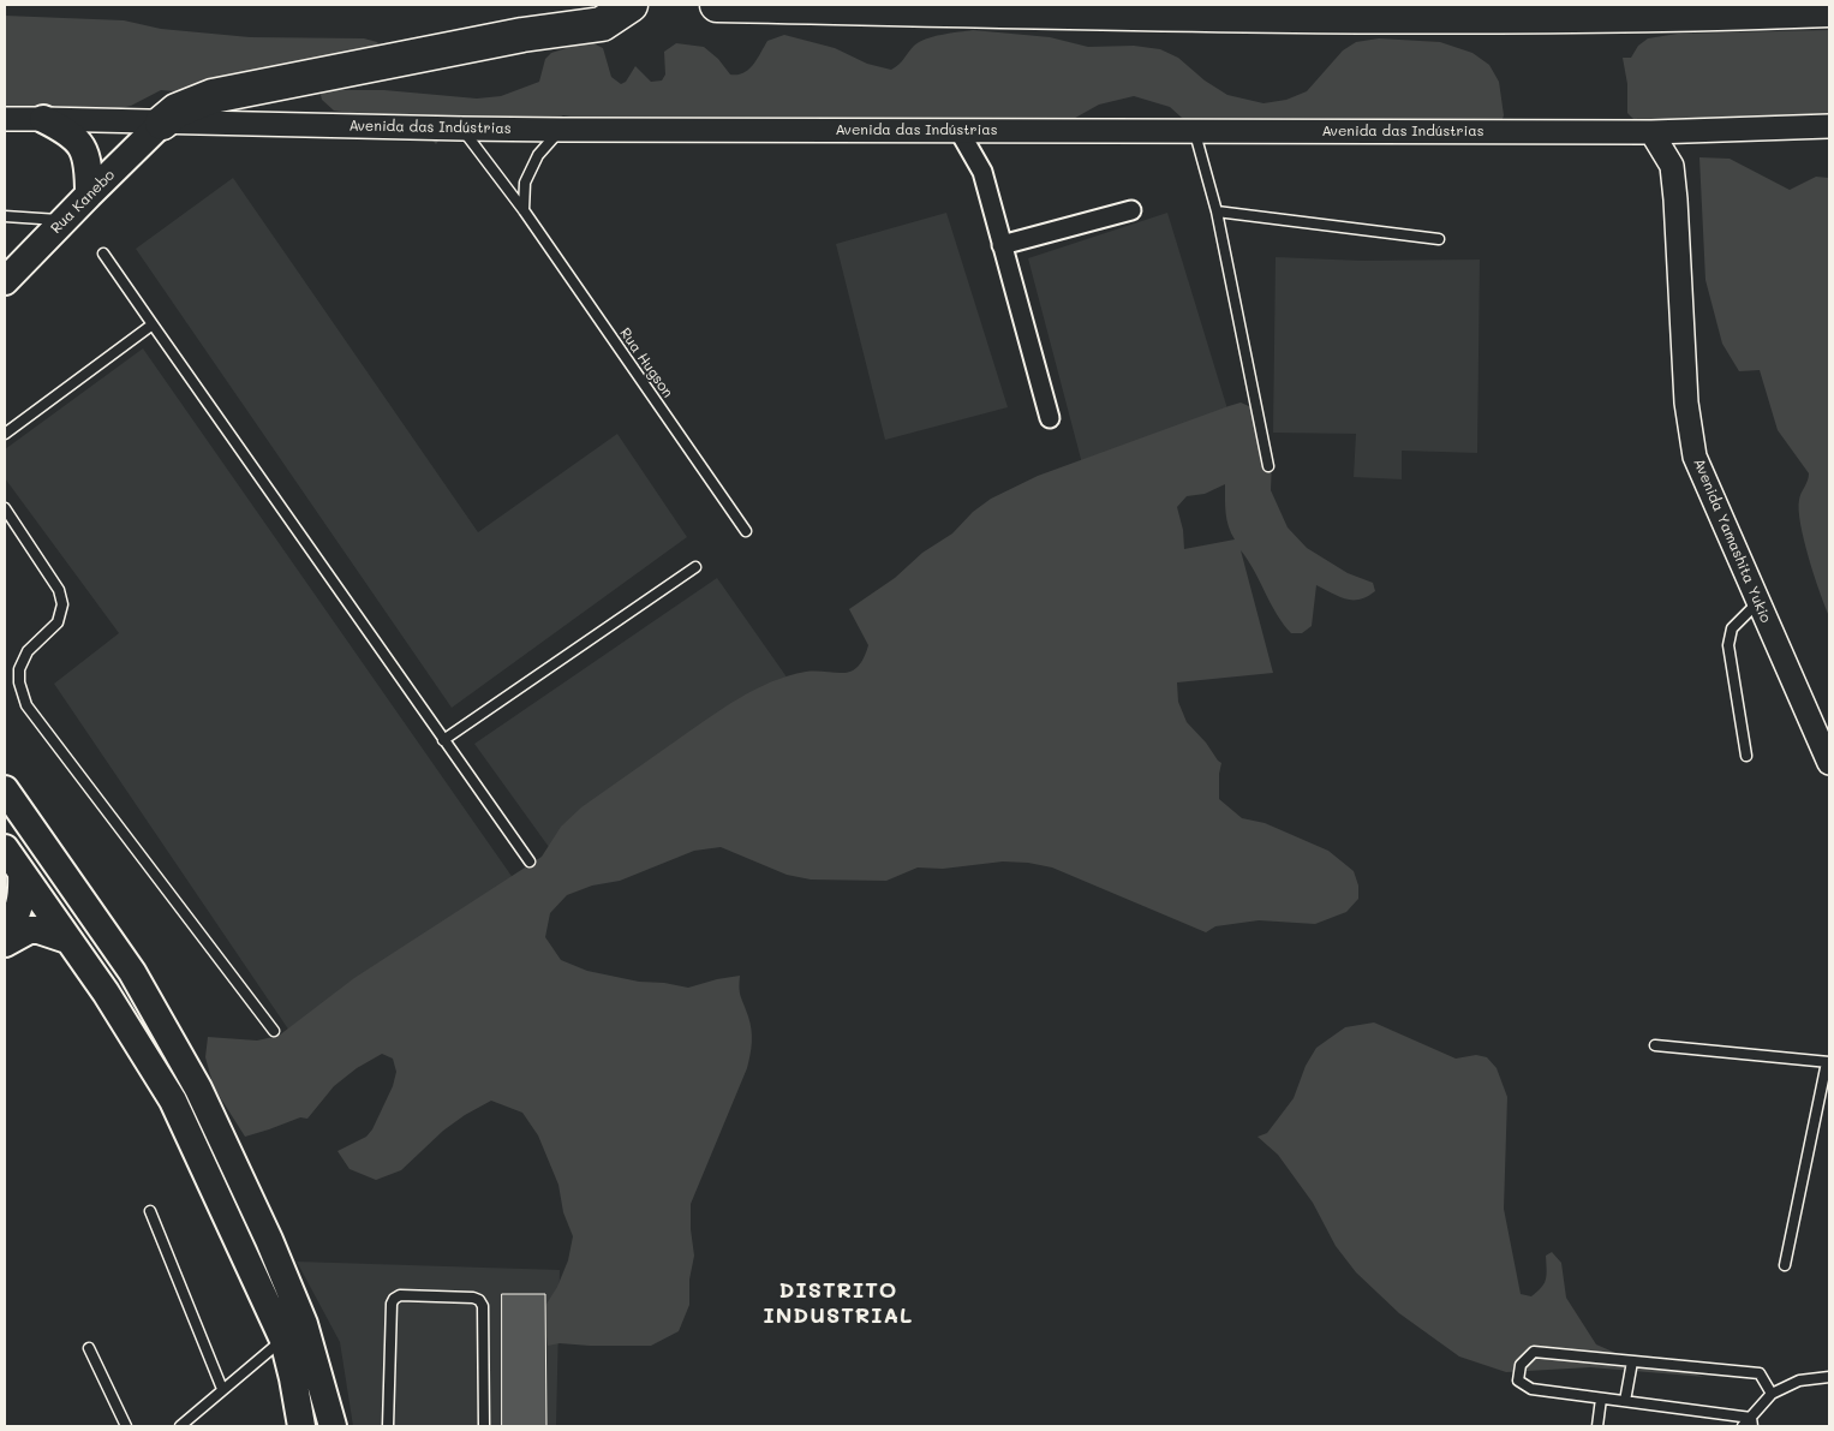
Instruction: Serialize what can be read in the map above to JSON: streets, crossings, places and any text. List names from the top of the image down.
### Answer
{
  "streets": {
    "main road": ["Rua Kanebo"],
    "street": ["Avenida das Indústrias", "Avenida Yamashita Yukio"],
    "lane": ["Rua Hugson"]
  },
  "crossings": [
    ["Avenida das Indústrias", "Rua Kanebo"],
    ["Avenida das Indústrias", "Rua Hugson"],
    ["Avenida das Indústrias", "Avenida Yamashita Yukio"]
  ],
  "districts": ["DISTRITO INDUSTRIAL"]
}
